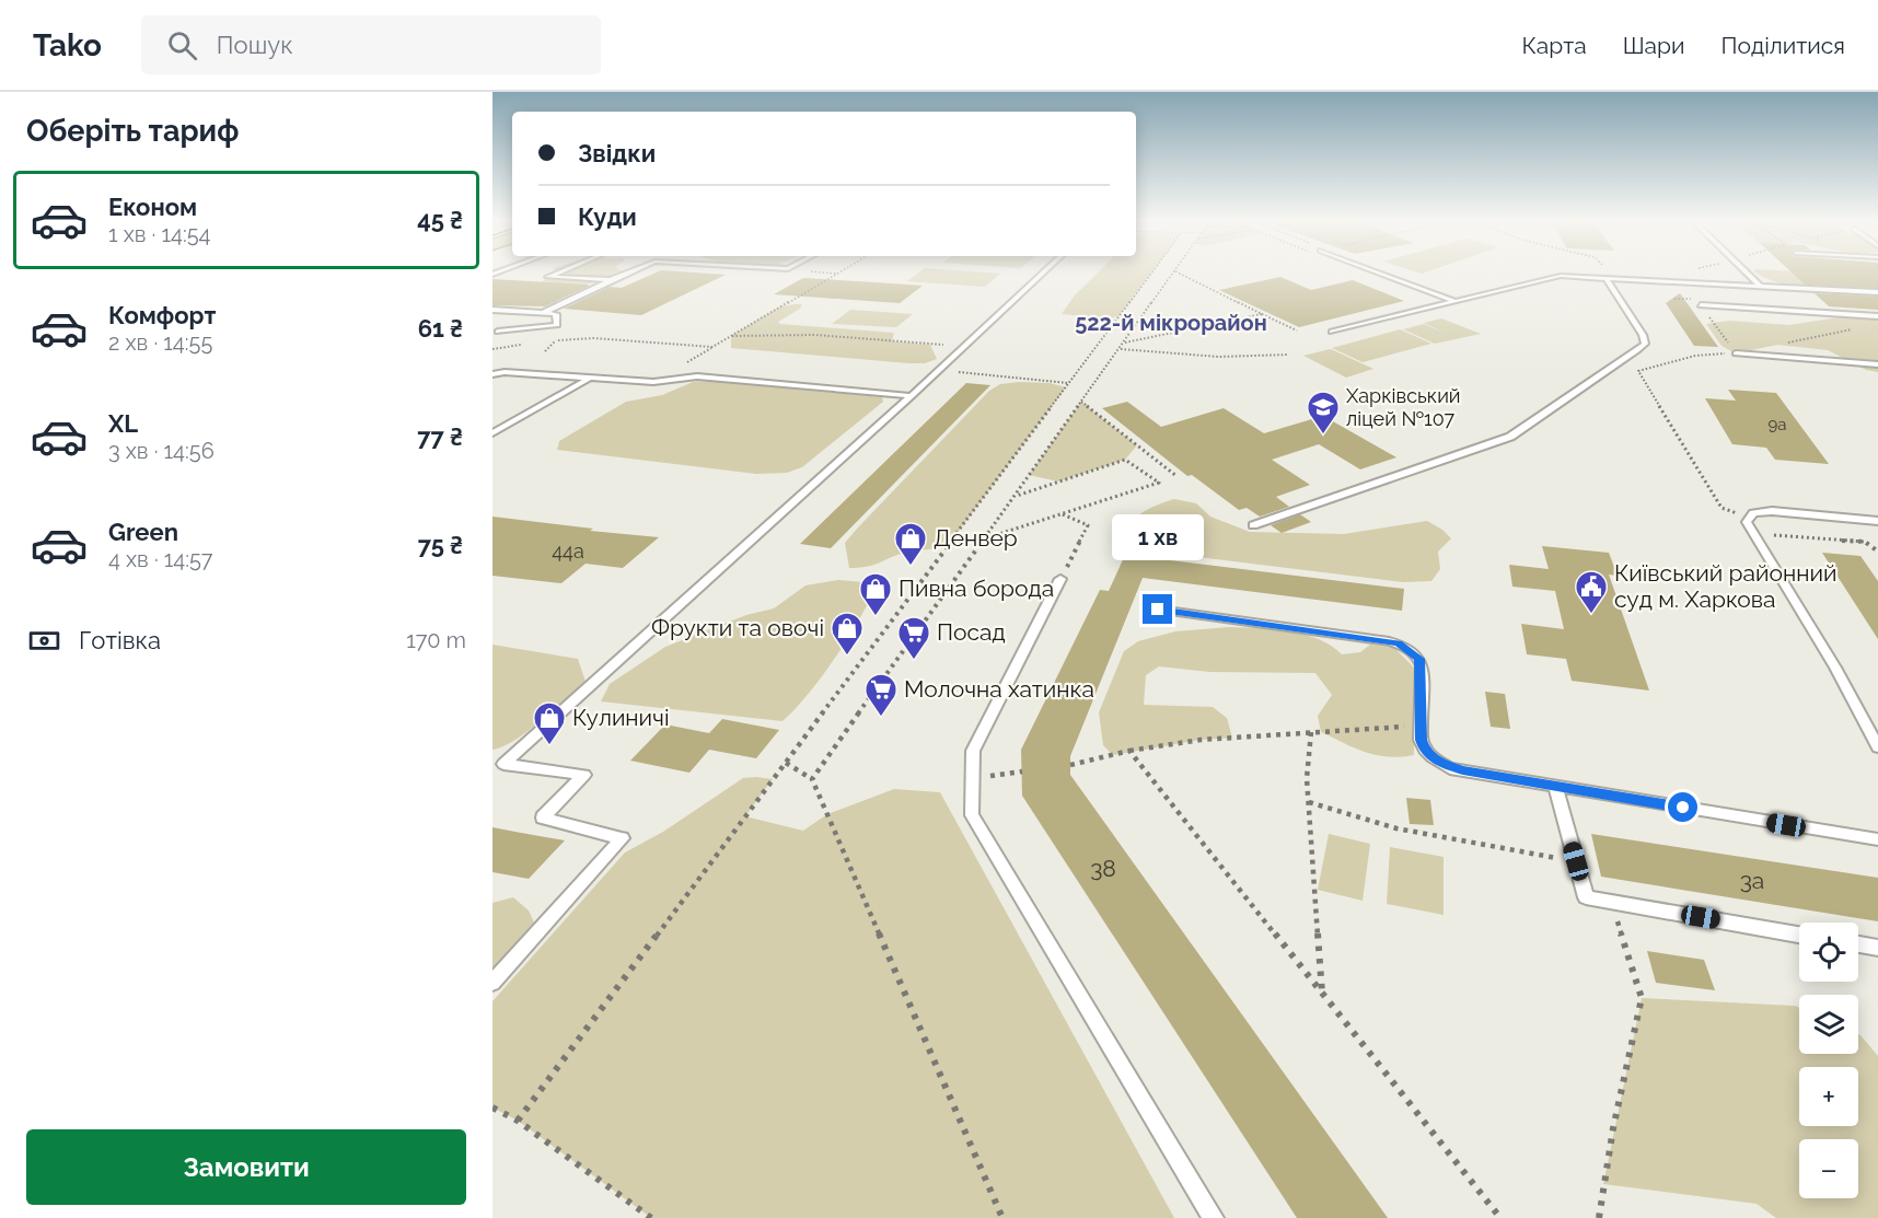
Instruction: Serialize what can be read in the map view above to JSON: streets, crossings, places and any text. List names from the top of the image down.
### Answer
{
  "districts": ["522-й мікрорайон"],
  "places": {
    "school or university": ["Харківський ліцей №107"],
    "shop": [
      "Денвер",
      "Пивна борода",
      "Фрукти та овочі",
      "Кулиничі"
    ],
    "public building": ["Київський районний суд м. Харкова"],
    "supermarket": ["Посад", "Молочна хатинка"]
  },
  "house_numbers": [
    "9а",
    "44а",
    "38",
    "3а"
  ],
  "page": {
    "header": "Tako",
    "search": "Пошук",
    "nav": ["Карта", "Шари", "Поділитися"],
    "heading": "Оберіть тариф",
    "banner": ["Звідки", "Куди"],
    "list": [
      {
        "name": "Економ",
        "note": "1 хв · 14:54",
        "value": "45 ₴"
      },
      {
        "name": "Комфорт",
        "note": "2 хв · 14:55",
        "value": "61 ₴"
      },
      {
        "name": "XL",
        "note": "3 хв · 14:56",
        "value": "77 ₴"
      },
      {
        "name": "Green",
        "note": "4 хв · 14:57",
        "value": "75 ₴"
      }
    ],
    "bubble": "1 хв",
    "pay": ["Готівка", "170 m"],
    "map_buttons": ["+", "−"],
    "buttons": "Замовити"
  }
}
